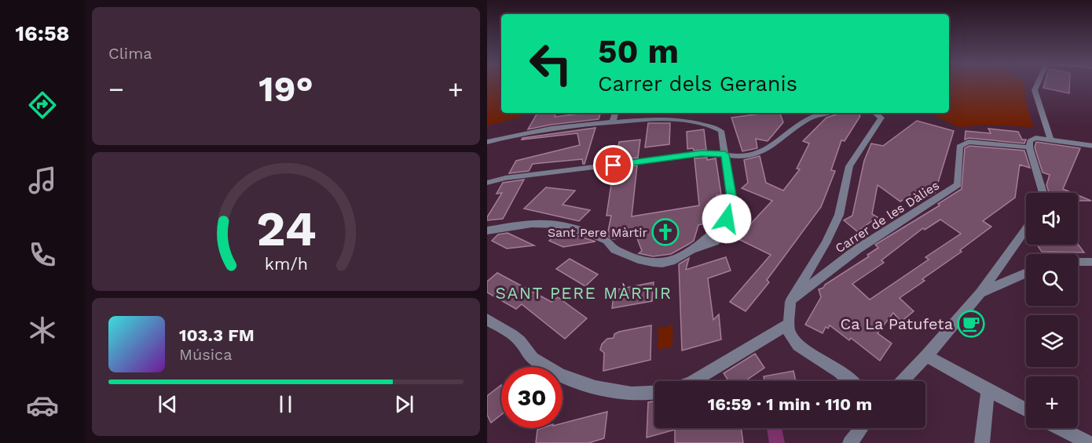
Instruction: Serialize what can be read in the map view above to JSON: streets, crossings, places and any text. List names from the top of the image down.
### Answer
{
  "streets": {
    "street": ["Carrer de les Dàlies"]
  },
  "districts": ["SANT PERE MÀRTIR"],
  "places": {
    "church": ["Sant Pere Màrtir"],
    "cafe": ["Ca La Patufeta"]
  },
  "page": {
    "tabs": "16:58",
    "tile": "Clima",
    "turn": ["50 m", "Carrer dels Geranis"],
    "heat": ["−", "19°", "+"],
    "map_buttons": "+",
    "song": ["103.3 FM", "Música"],
    "limit": "30",
    "trip": "16:59 · 1 min · 110 m",
    "gauge": ["24", "km/h"]
  }
}
